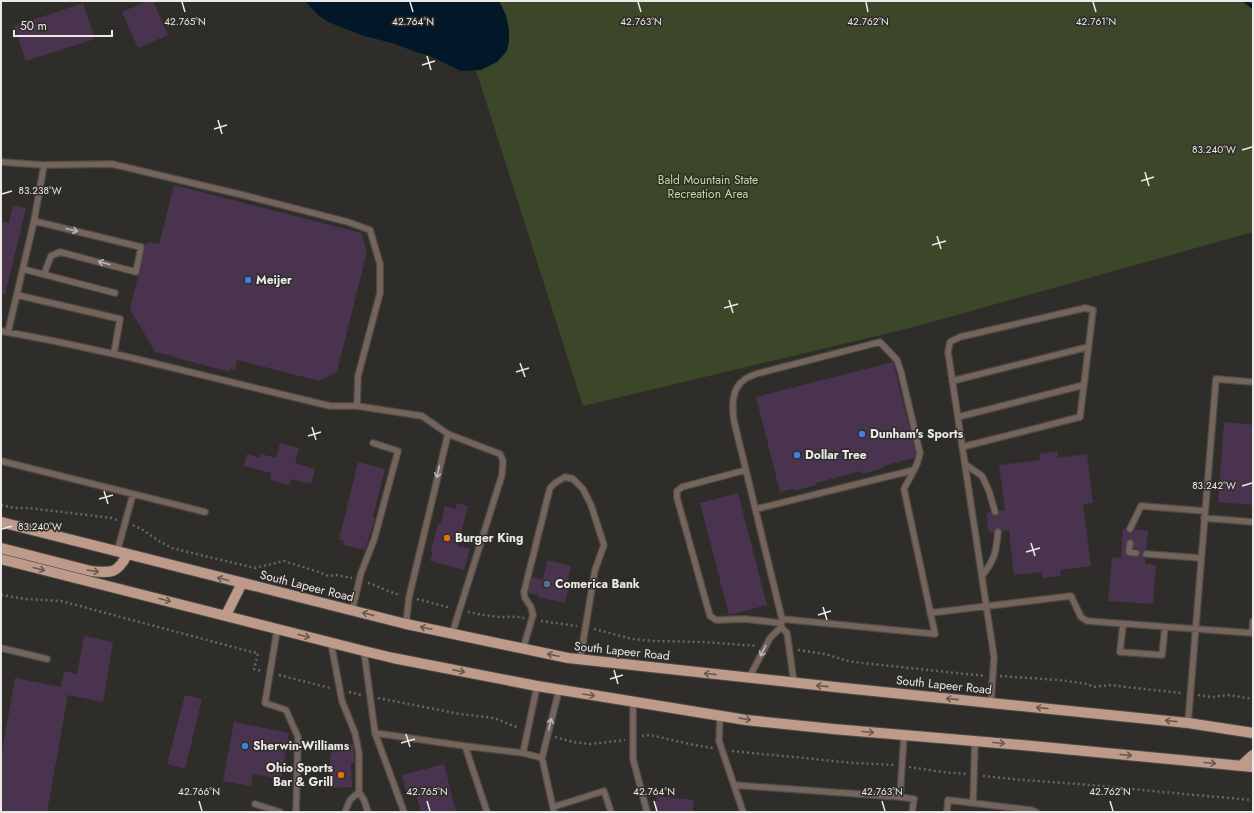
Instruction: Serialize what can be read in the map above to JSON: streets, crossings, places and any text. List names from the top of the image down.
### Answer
{
  "streets": {
    "main road": ["South Lapeer Road"]
  },
  "parks": ["Bald Mountain State Recreation Area"],
  "places": [
    "Meijer",
    "Dunham's Sports",
    "Dollar Tree",
    "Burger King",
    "Comerica Bank",
    "Sherwin-Williams",
    "Ohio Sports Bar & Grill"
  ],
  "scale_bar": "50 m",
  "coordinates": [
    "42.765°N",
    "42.764°N",
    "42.763°N",
    "42.762°N",
    "42.761°N",
    "83.240°W",
    "83.238°W",
    "83.242°W",
    "42.766°N"
  ]
}
